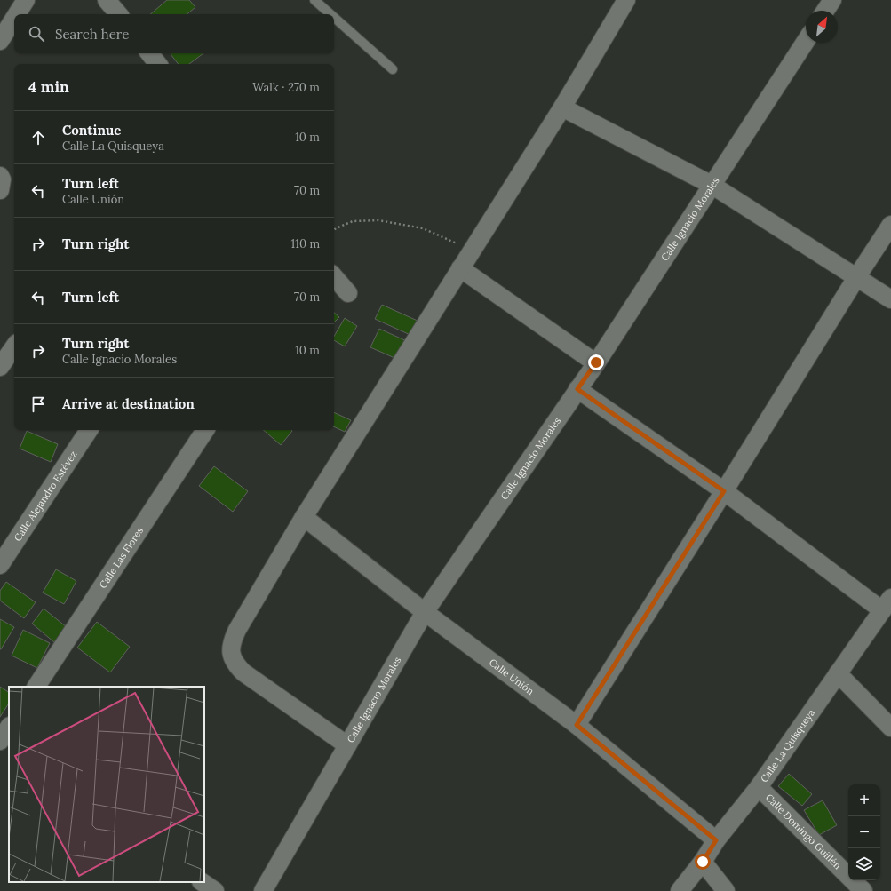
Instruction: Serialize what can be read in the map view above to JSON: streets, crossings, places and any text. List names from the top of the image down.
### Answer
{
  "streets": {
    "street": [
      "Calle Ignacio Morales",
      "Calle Alejandro Estévez",
      "Calle Las Flores",
      "Calle Unión",
      "Calle La Quisqueya",
      "Calle Domingo Guillén"
    ]
  },
  "crossings": [
    ["Calle Ignacio Morales", "Calle Unión"],
    ["Calle Unión", "Calle La Quisqueya"],
    ["Calle La Quisqueya", "Calle Domingo Guillén"]
  ],
  "north": "top right",
  "page": {
    "search": "Search here",
    "heading": ["4 min", "Walk · 270 m"],
    "list": [
      ["Continue", "Calle La Quisqueya", "10 m"],
      ["Turn left", "Calle Unión", "70 m"],
      ["Turn right", "110 m"],
      ["Turn left", "70 m"],
      ["Turn right", "Calle Ignacio Morales", "10 m"],
      "Arrive at destination"
    ],
    "map_buttons": ["+", "−"]
  }
}
